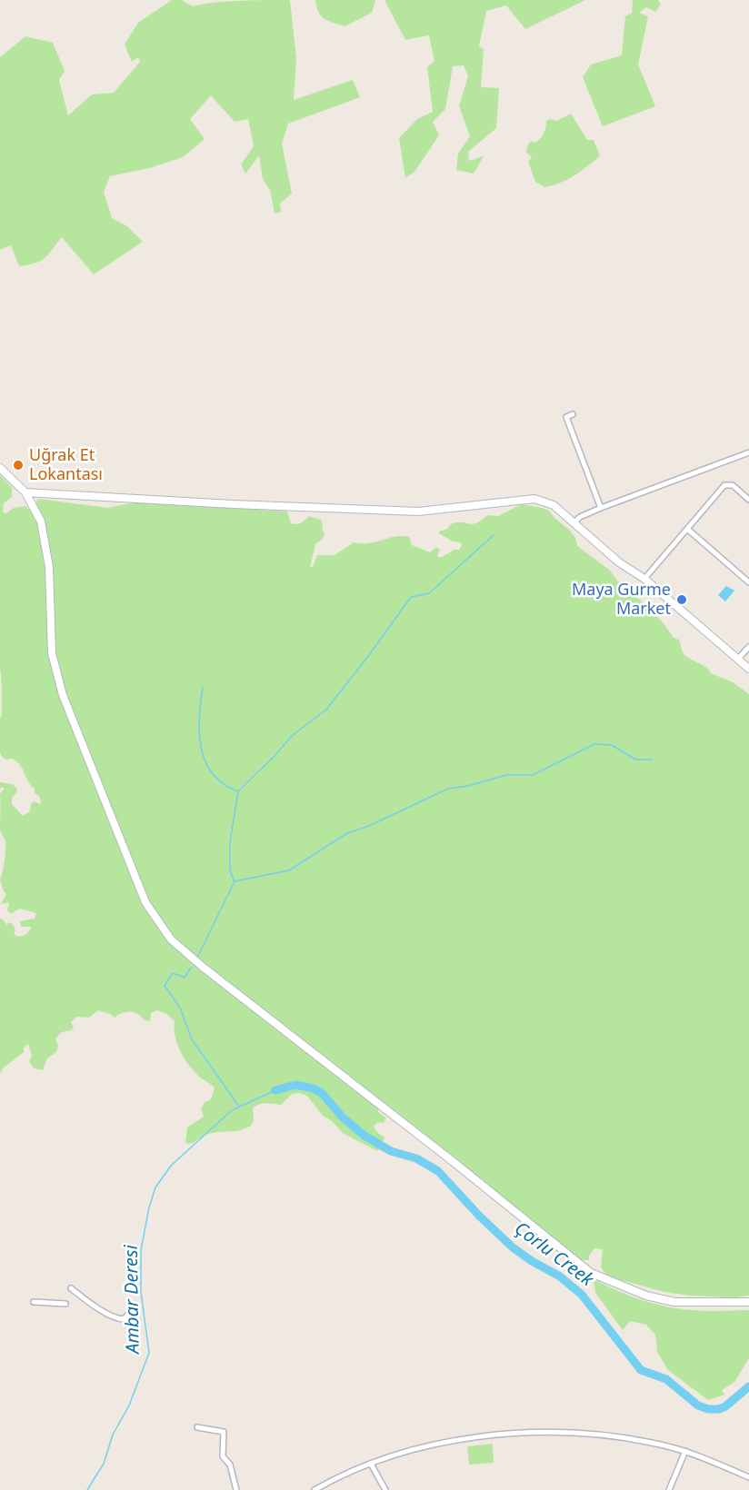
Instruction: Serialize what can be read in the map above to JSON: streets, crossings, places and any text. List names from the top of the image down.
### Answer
{
  "water": ["Çorlu Creek", "Ambar Deresi"],
  "places": ["Uğrak Et Lokantası", "Maya Gurme Market"]
}
